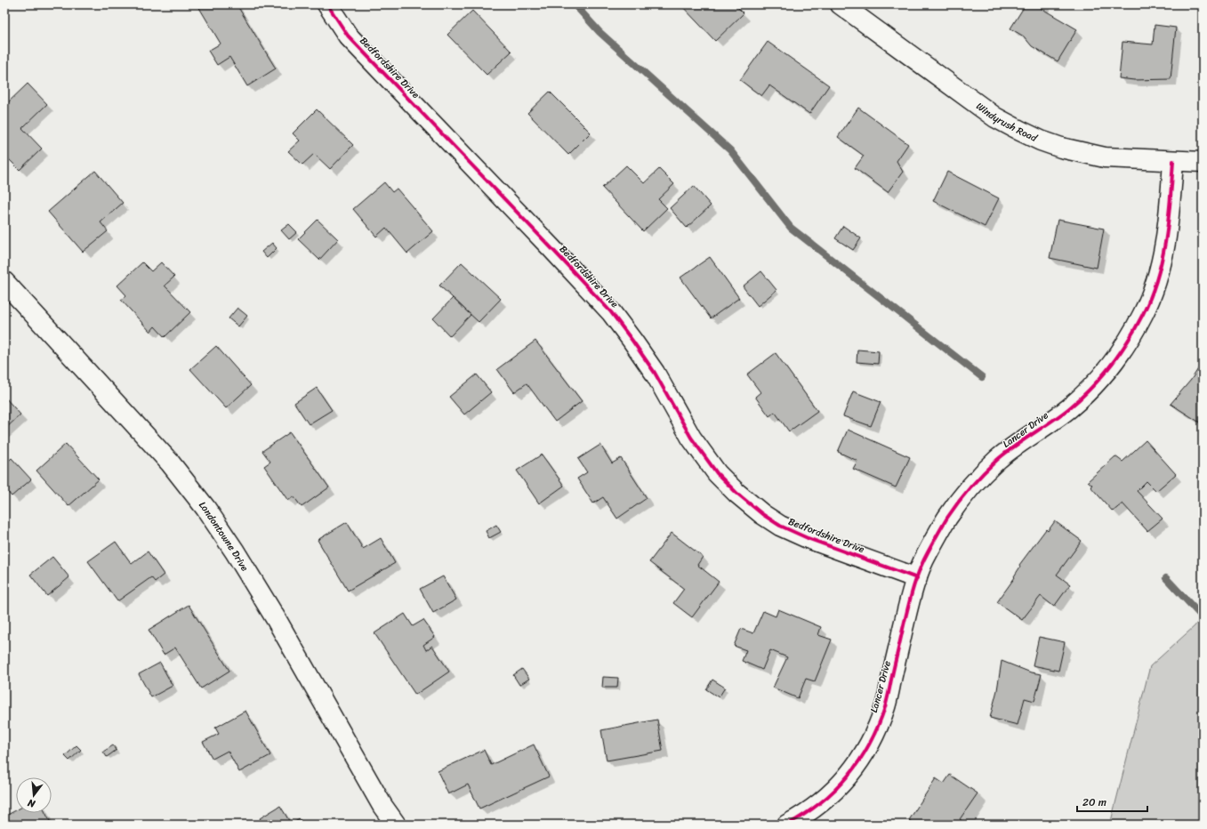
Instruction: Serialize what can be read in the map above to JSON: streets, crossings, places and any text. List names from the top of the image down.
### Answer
{
  "streets": {
    "street": [
      "Bedfordshire Drive",
      "Windyrush Road",
      "Lancer Drive",
      "Londontowne Drive"
    ]
  },
  "crossings": [
    ["Bedfordshire Drive", "Lancer Drive"],
    ["Windyrush Road", "Lancer Drive"]
  ],
  "scale_bar": "20 m",
  "north": "bottom"
}
